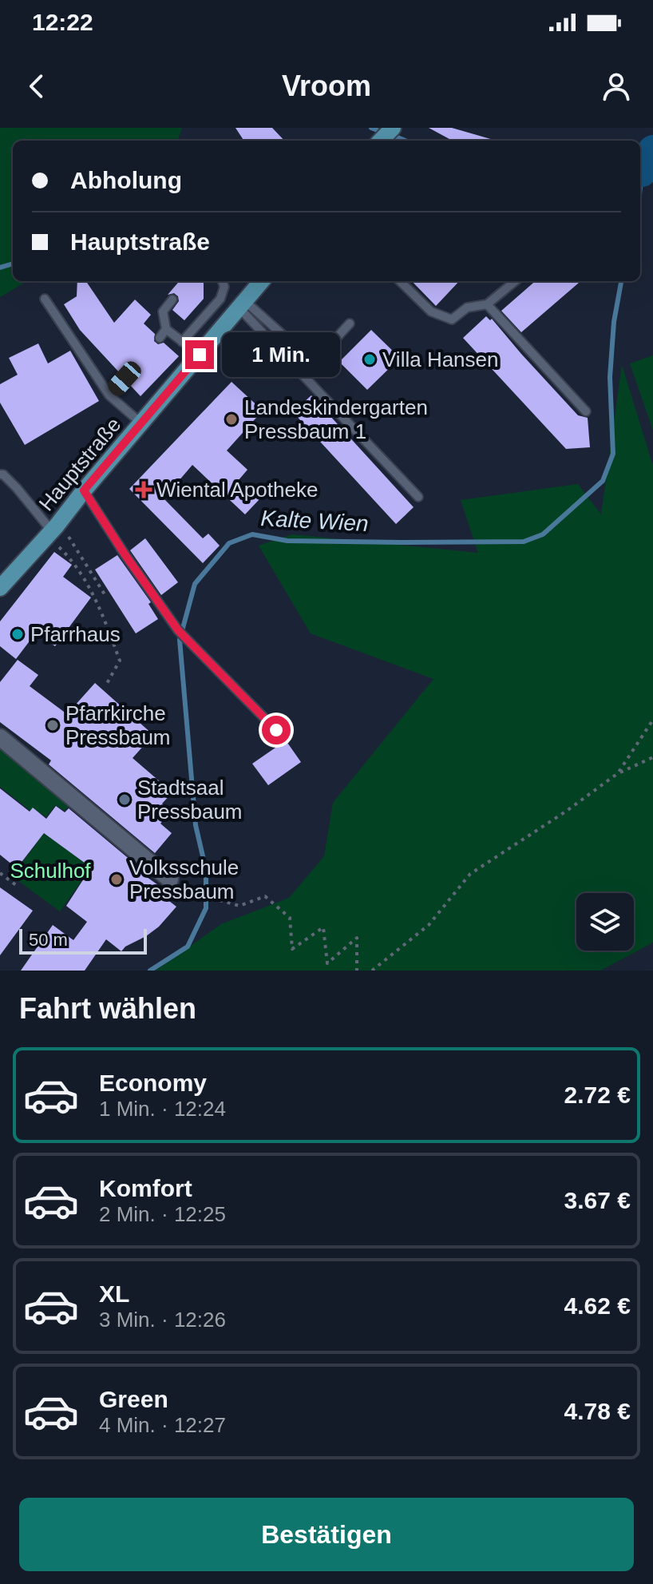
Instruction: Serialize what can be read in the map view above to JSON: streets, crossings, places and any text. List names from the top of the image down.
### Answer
{
  "streets": {
    "main road": ["Hauptstraße"]
  },
  "water": ["Kalte Wien"],
  "parks": ["Schulhof"],
  "places": {
    "other": [
      "Villa Hansen",
      "Landeskindergarten Pressbaum 1",
      "Pfarrhaus",
      "Pfarrkirche Pressbaum",
      "Stadtsaal Pressbaum",
      "Volksschule Pressbaum"
    ],
    "health": ["Wiental Apotheke"]
  },
  "scale_bar": "50 m",
  "page": {
    "status": "12:22",
    "header": "Vroom",
    "banner": ["Abholung", "Hauptstraße"],
    "bubble": "1 Min.",
    "scale": "50 m",
    "heading": "Fahrt wählen",
    "list": [
      {
        "name": "Economy",
        "note": "1 Min. · 12:24",
        "value": "2.72 €"
      },
      {
        "name": "Komfort",
        "note": "2 Min. · 12:25",
        "value": "3.67 €"
      },
      {
        "name": "XL",
        "note": "3 Min. · 12:26",
        "value": "4.62 €"
      },
      {
        "name": "Green",
        "note": "4 Min. · 12:27",
        "value": "4.78 €"
      }
    ],
    "buttons": "Bestätigen"
  }
}
